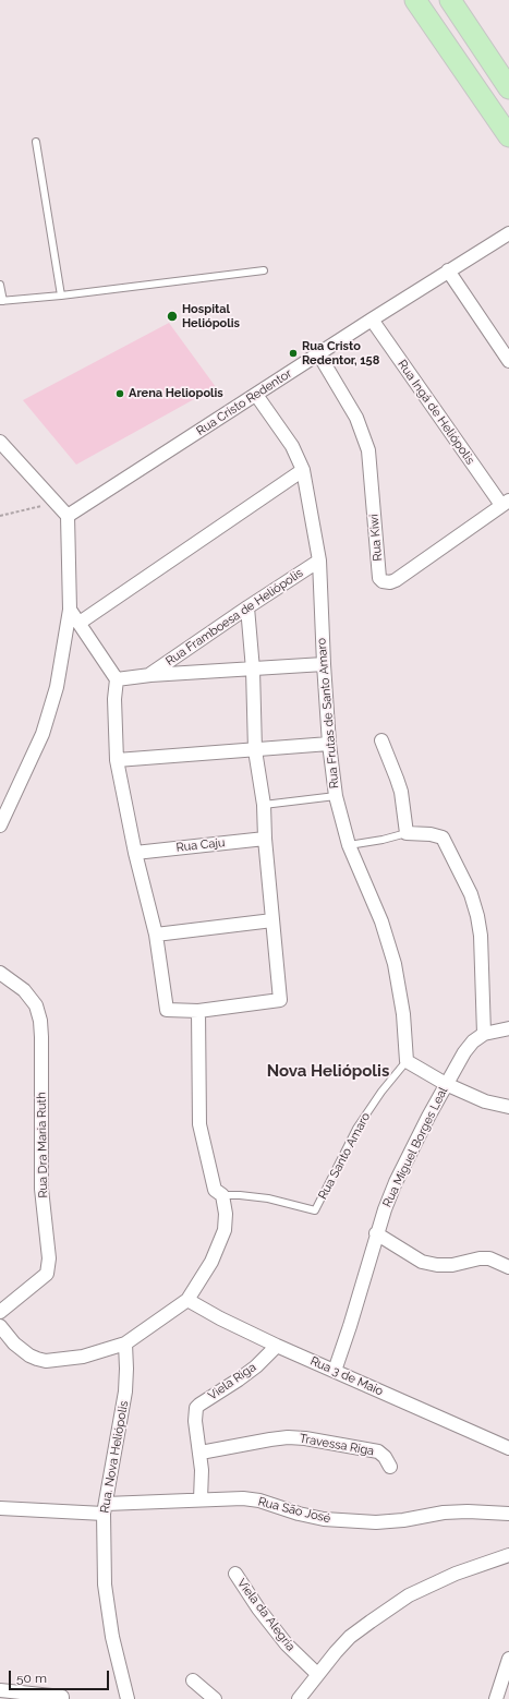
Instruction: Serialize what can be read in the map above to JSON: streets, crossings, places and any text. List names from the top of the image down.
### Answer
{
  "streets": {
    "street": [
      "Rua Cristo Redentor",
      "Rua Ingá de Heliópolis",
      "Rua Kiwi",
      "Rua Framboesa de Heliópolis",
      "Rua Frutas de Santo Amaro",
      "Rua Caju",
      "Rua Dra Maria Ruth",
      "Rua Miguel Borges Leal",
      "Rua 3 de Maio",
      "Viela Riga",
      "Travessa Riga",
      "Rua. Nova Heliópolis",
      "Rua São José",
      "Viela da Alegria"
    ],
    "lane": ["Rua Santo Amaro"]
  },
  "crossings": [
    ["Rua Cristo Redentor", "Rua Ingá de Heliópolis"],
    ["Rua Cristo Redentor", "Rua Kiwi"],
    ["Rua Ingá de Heliópolis", "Rua Kiwi"],
    ["Rua Framboesa de Heliópolis", "Rua Frutas de Santo Amaro"],
    ["Rua Frutas de Santo Amaro", "Rua Santo Amaro"],
    ["Rua Miguel Borges Leal", "Rua 3 de Maio"],
    ["Rua 3 de Maio", "Viela Riga"],
    ["Viela Riga", "Travessa Riga"],
    ["Viela Riga", "Rua São José"],
    ["Rua. Nova Heliópolis", "Rua São José"]
  ],
  "districts": ["Nova Heliópolis"],
  "places": ["Hospital Heliópolis", "Rua Cristo Redentor, 158", "Arena Heliopolis"],
  "scale_bar": "50 m"
}
